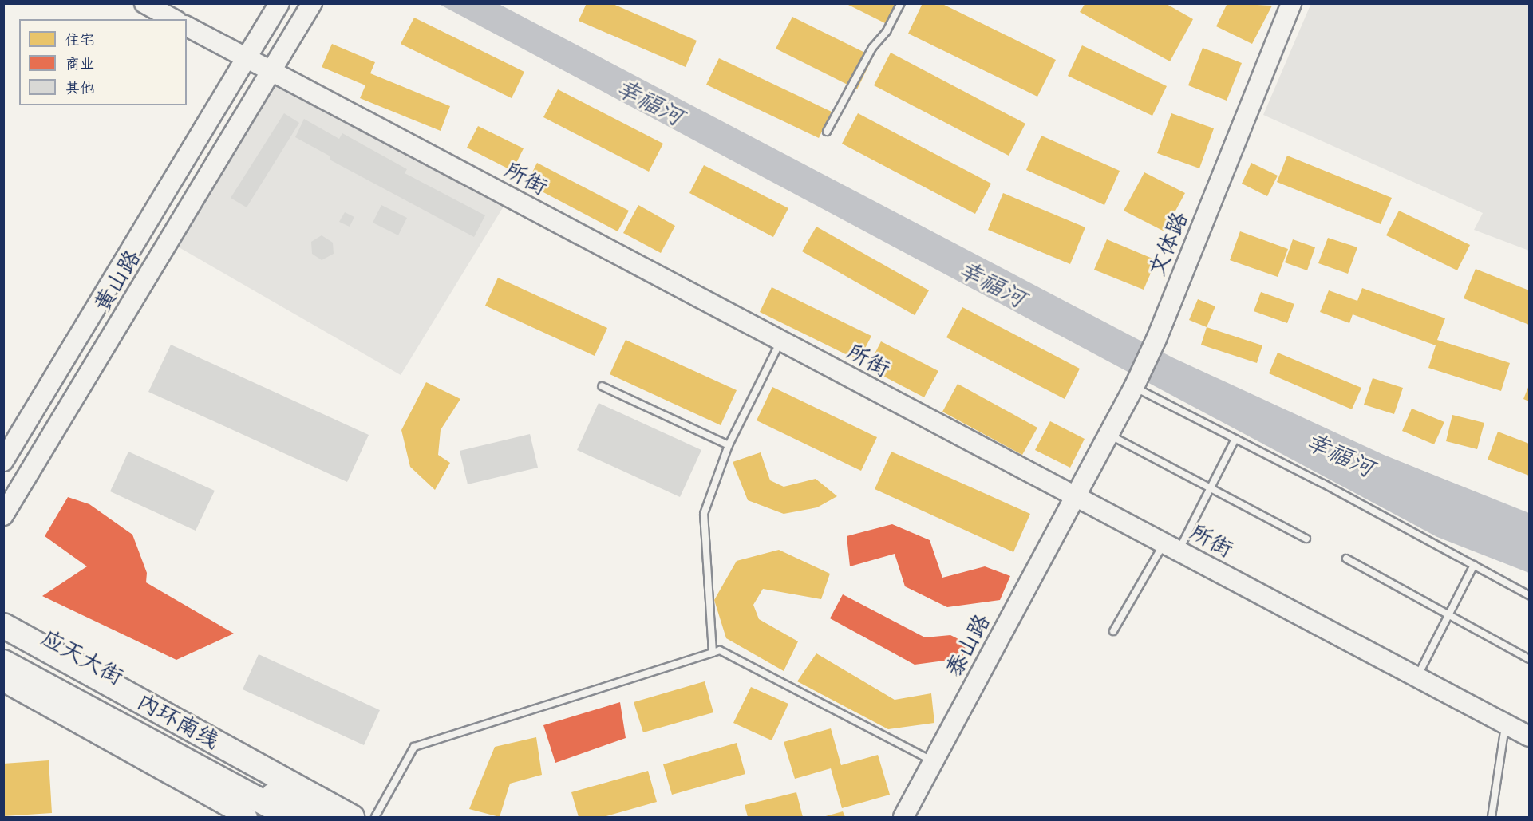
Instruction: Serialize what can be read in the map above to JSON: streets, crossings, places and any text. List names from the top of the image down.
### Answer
{
  "streets": {
    "highway": ["内环南线"],
    "main road": ["应天大街"],
    "street": [
      "所街",
      "文体路",
      "黄山路",
      "泰山路"
    ]
  },
  "crossings": [
    ["所街", "文体路"],
    ["所街", "黄山路"],
    ["所街", "泰山路"],
    ["文体路", "泰山路"]
  ],
  "water": ["幸福河"],
  "legend": ["住宅", "商业", "其他"]
}
